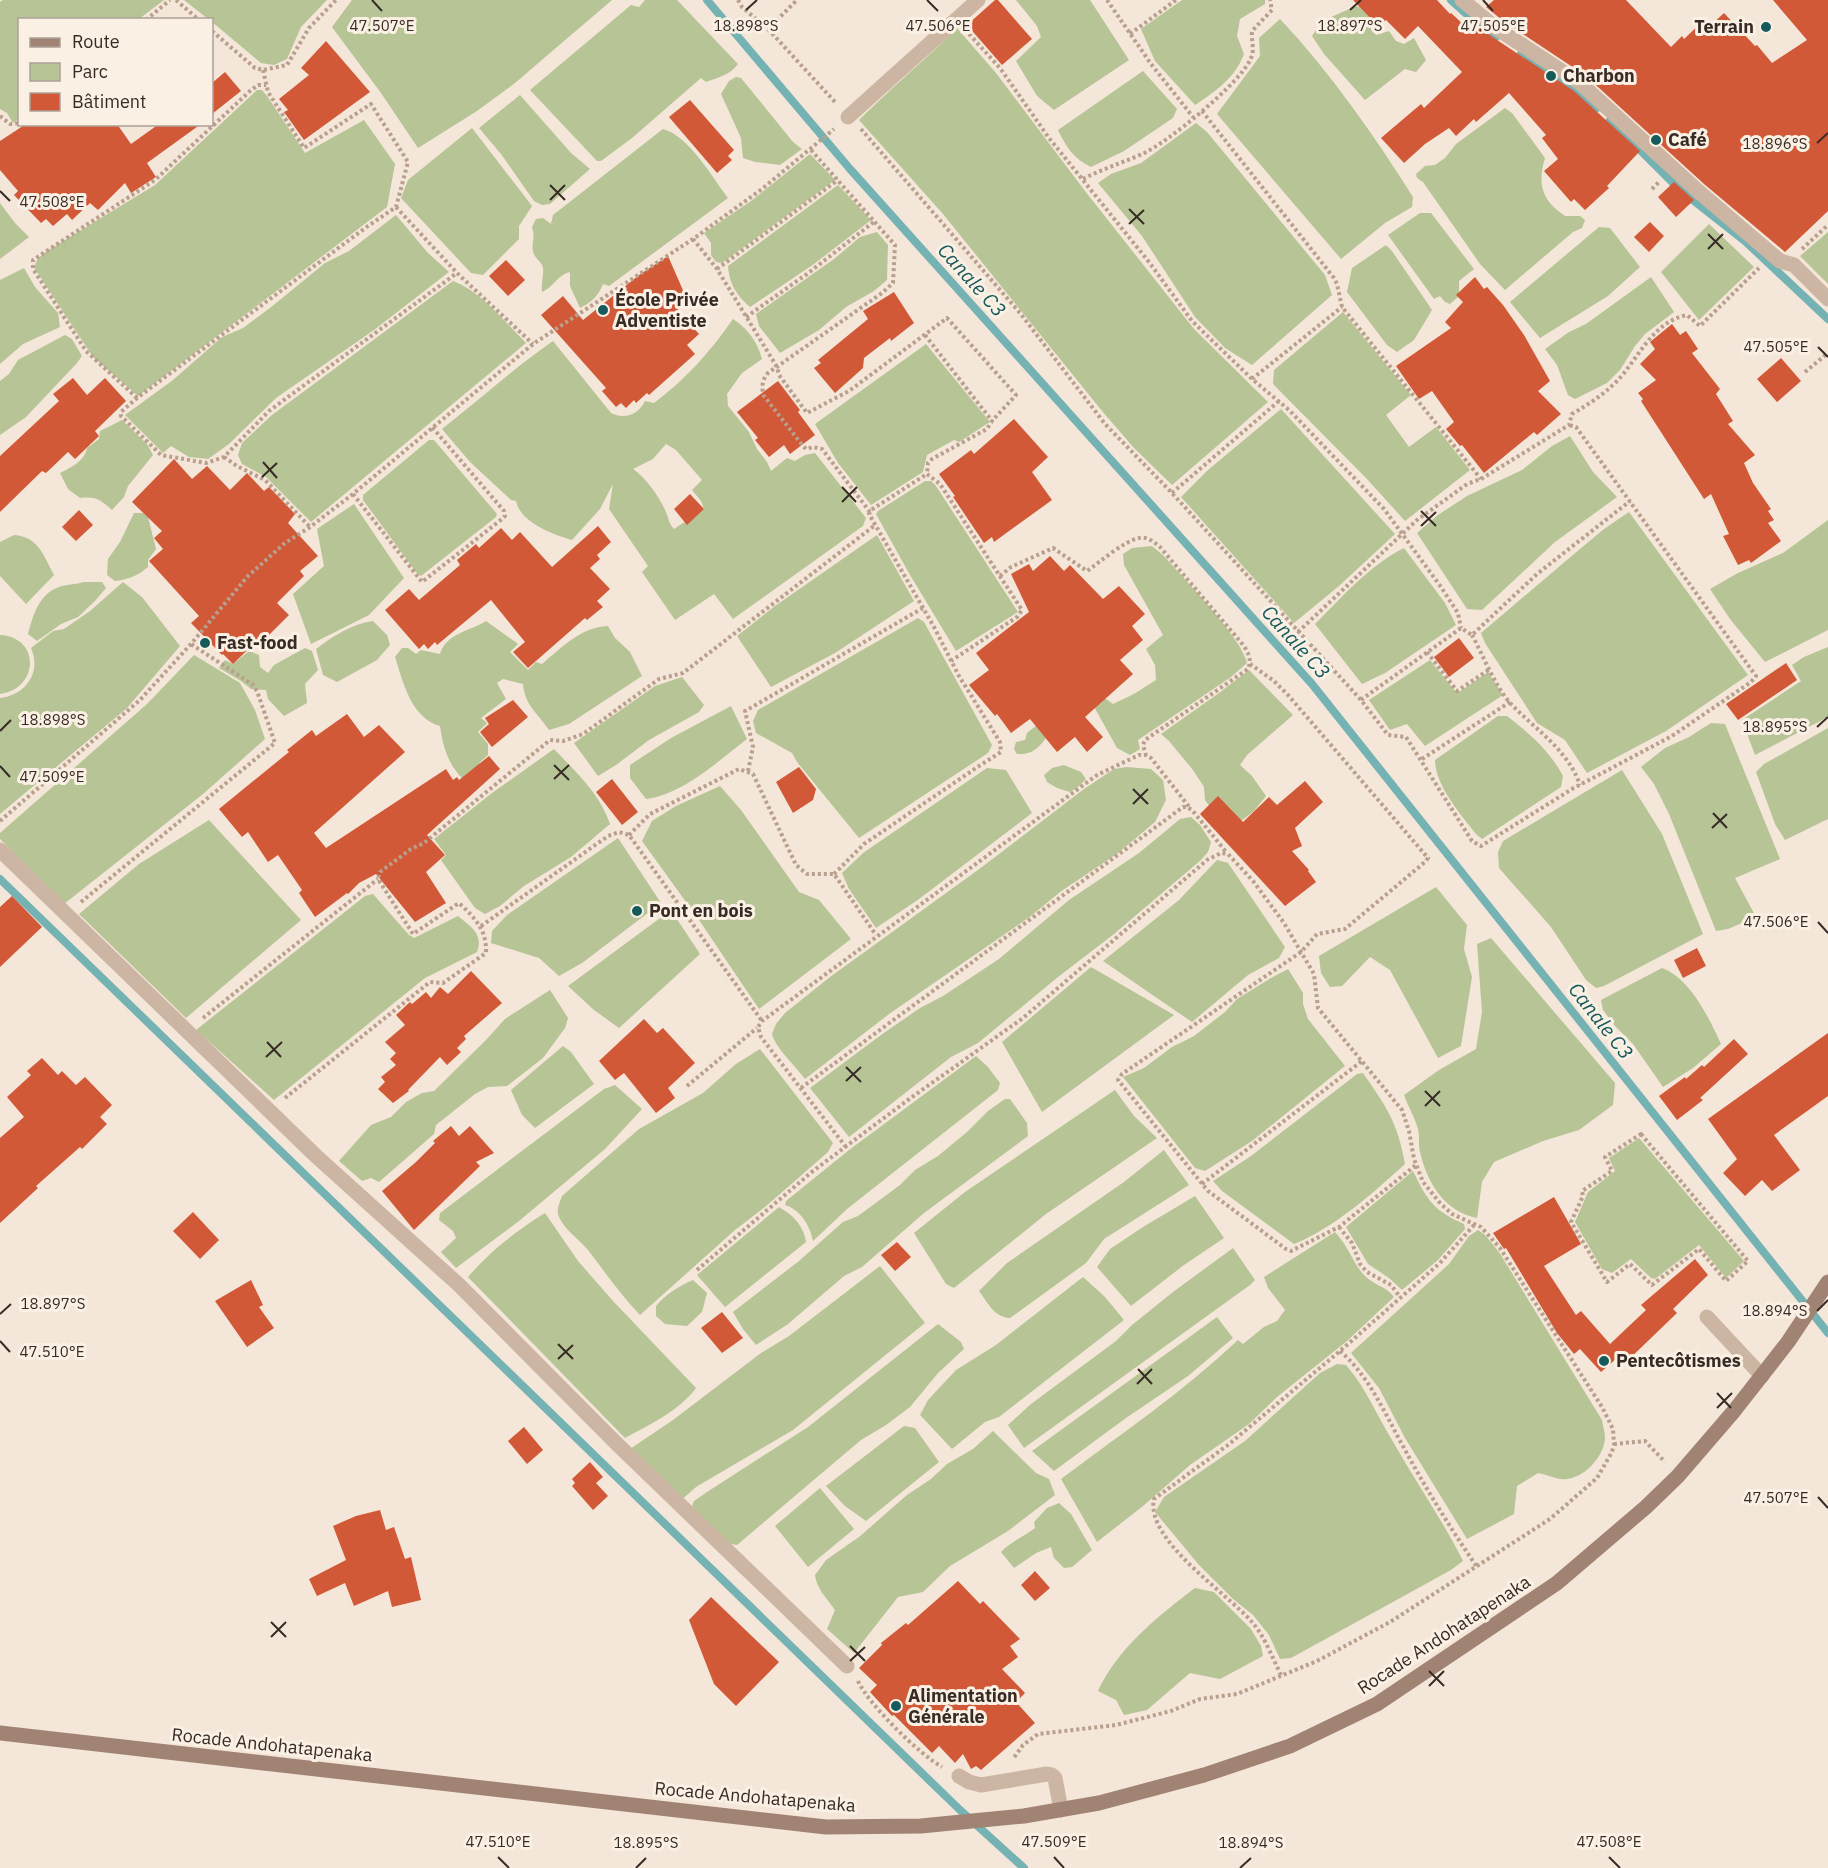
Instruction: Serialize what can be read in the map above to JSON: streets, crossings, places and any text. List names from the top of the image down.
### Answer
{
  "streets": {
    "main road": ["Rocade Andohatapenaka"]
  },
  "water": ["Canale C3"],
  "places": [
    "Terrain",
    "Charbon",
    "Café",
    "École Privée Adventiste",
    "Fast-food",
    "Pont en bois",
    "Pentecôtismes",
    "Alimentation Générale"
  ],
  "legend": ["Route", "Parc", "Bâtiment"],
  "coordinates": [
    "18.898°S",
    "18.897°S",
    "47.507°E",
    "47.506°E",
    "47.505°E",
    "18.896°S",
    "47.508°E",
    "18.895°S",
    "47.509°E",
    "18.894°S",
    "47.510°E"
  ]
}
